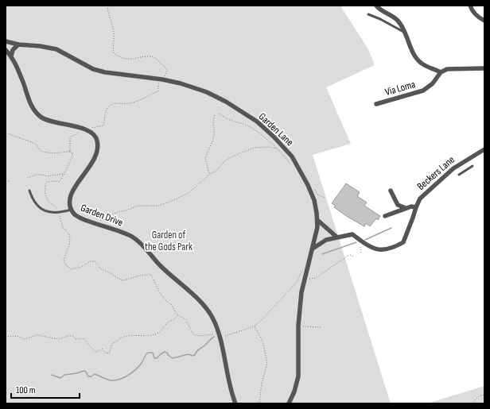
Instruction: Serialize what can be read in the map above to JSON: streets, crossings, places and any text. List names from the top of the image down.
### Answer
{
  "streets": {
    "street": [
      "Via Loma",
      "Garden Lane",
      "Beckers Lane",
      "Garden Drive"
    ]
  },
  "crossings": [
    ["Garden Lane", "Beckers Lane"]
  ],
  "parks": ["Garden of the Gods Park"],
  "scale_bar": "100 m"
}
